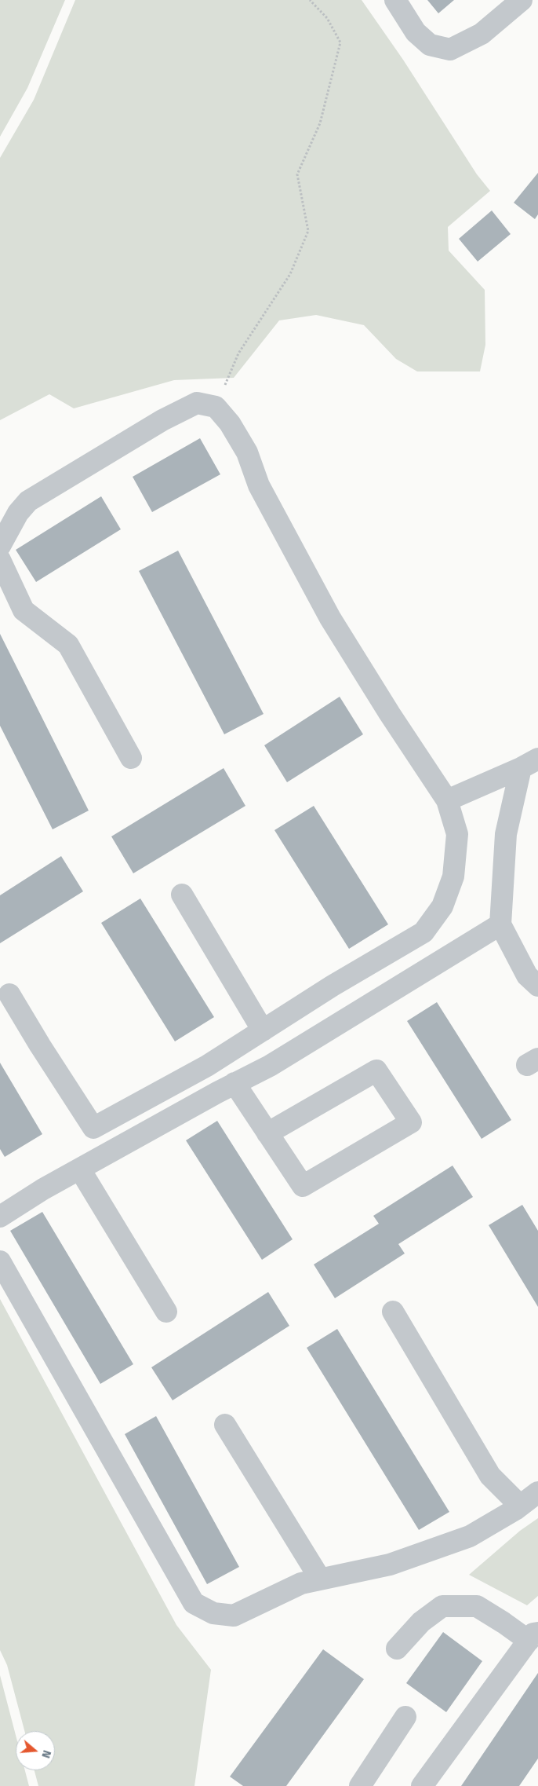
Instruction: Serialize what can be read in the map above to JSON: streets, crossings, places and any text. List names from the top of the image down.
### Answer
{
  "north": "right"
}
